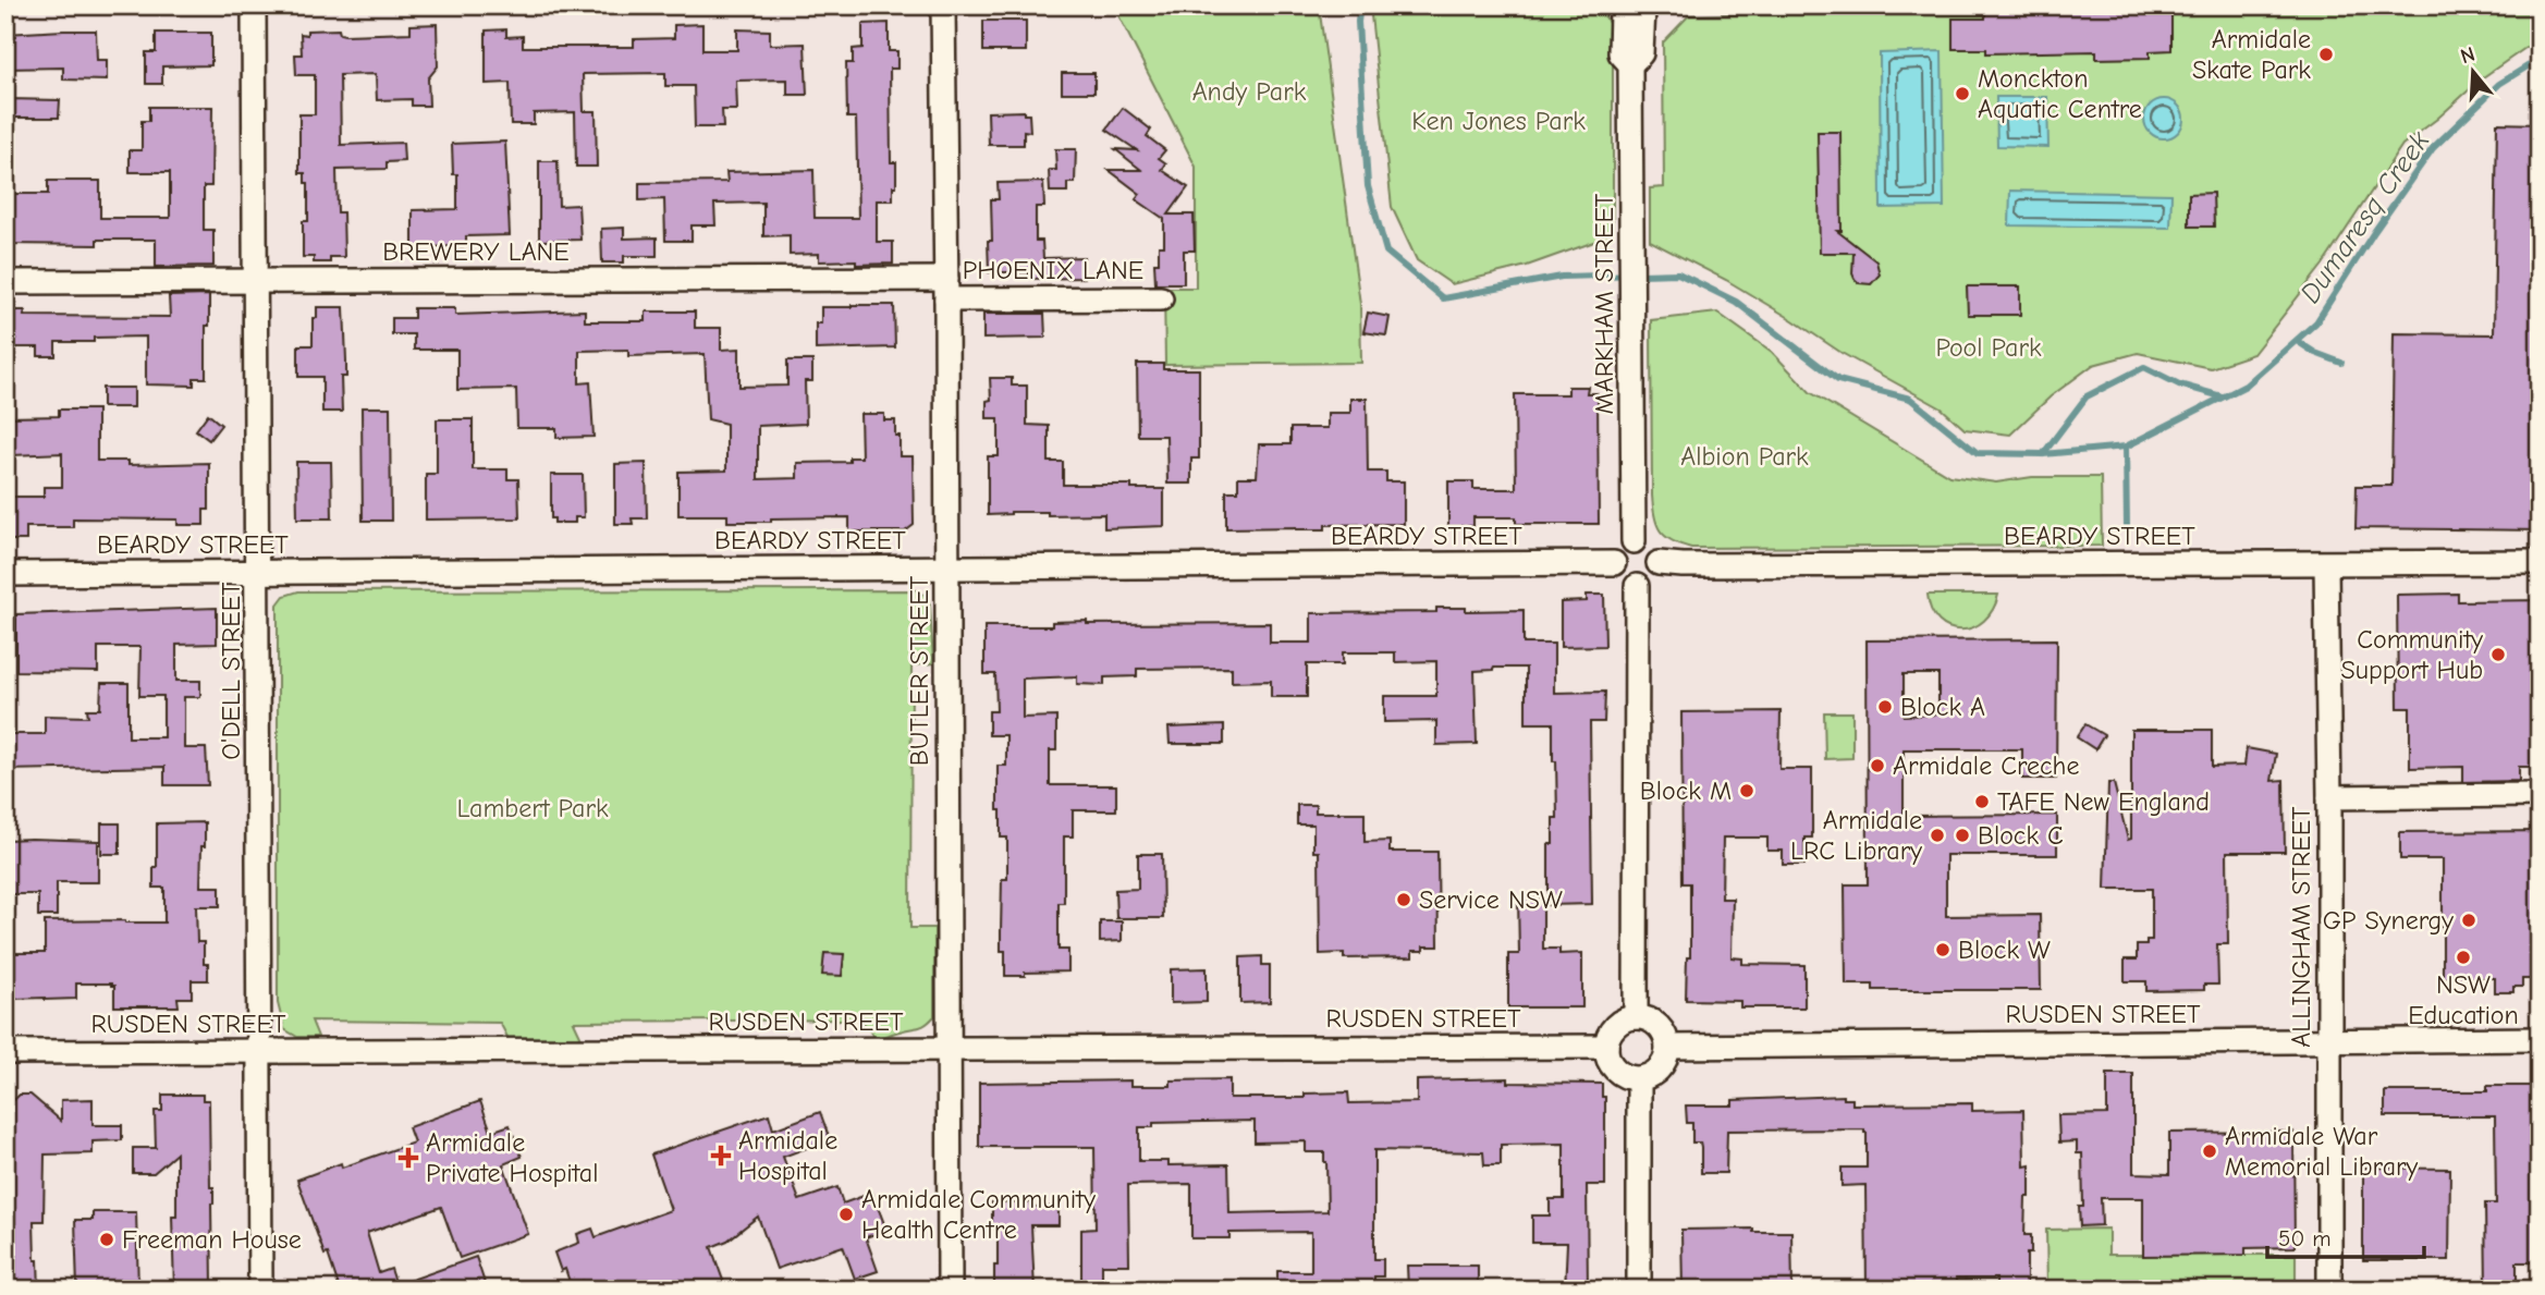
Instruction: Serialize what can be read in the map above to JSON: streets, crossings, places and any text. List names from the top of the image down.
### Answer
{
  "streets": {
    "street": [
      "BREWERY LANE",
      "PHOENIX LANE",
      "MARKHAM STREET",
      "BEARDY STREET",
      "O'DELL STREET",
      "BUTLER STREET",
      "ALLINGHAM STREET",
      "RUSDEN STREET"
    ]
  },
  "crossings": [
    ["BREWERY LANE", "PHOENIX LANE"],
    ["BREWERY LANE", "O'DELL STREET"],
    ["BREWERY LANE", "BUTLER STREET"],
    ["PHOENIX LANE", "BUTLER STREET"],
    ["MARKHAM STREET", "BEARDY STREET"],
    ["BEARDY STREET", "O'DELL STREET"],
    ["BEARDY STREET", "BUTLER STREET"],
    ["BEARDY STREET", "ALLINGHAM STREET"],
    ["O'DELL STREET", "RUSDEN STREET"],
    ["BUTLER STREET", "RUSDEN STREET"],
    ["ALLINGHAM STREET", "RUSDEN STREET"]
  ],
  "water": ["Dumaresq Creek"],
  "parks": [
    "Andy Park",
    "Ken Jones Park",
    "Pool Park",
    "Albion Park",
    "Lambert Park"
  ],
  "places": {
    "other": [
      "Armidale Skate Park",
      "Monckton Aquatic Centre",
      "Community Support Hub",
      "Block A",
      "Armidale Creche",
      "Block M",
      "TAFE New England",
      "Armidale LRC Library",
      "Block C",
      "Service NSW",
      "GP Synergy",
      "Block W",
      "NSW Education",
      "Armidale War Memorial Library",
      "Armidale Community Health Centre",
      "Freeman House"
    ],
    "health": ["Armidale Hospital", "Armidale Private Hospital"]
  },
  "scale_bar": "50 m",
  "north": "top"
}
